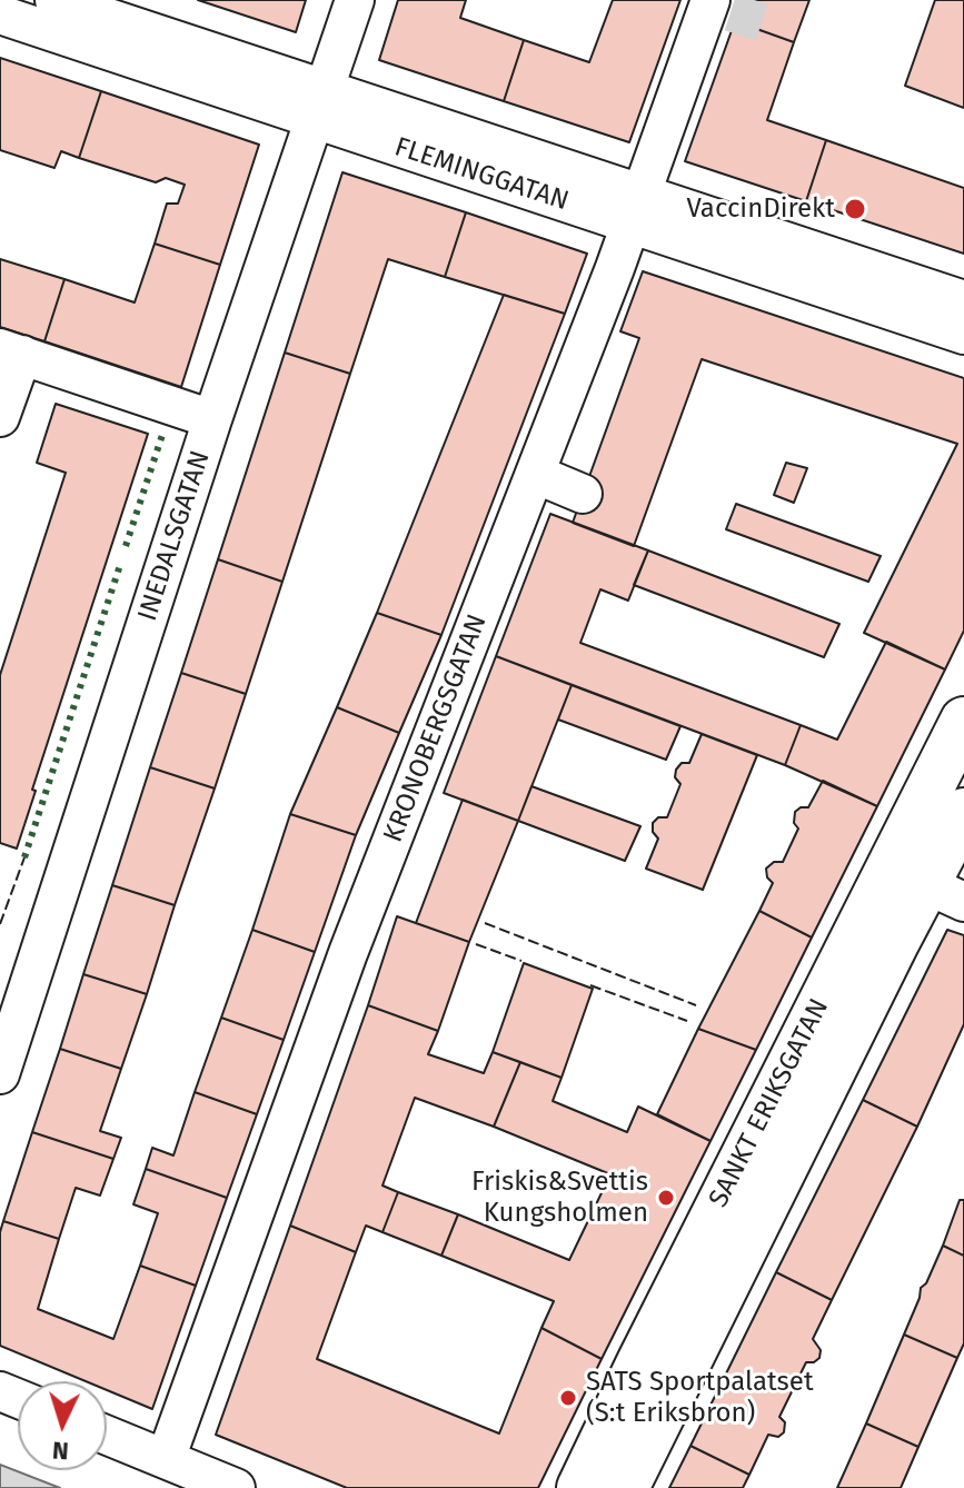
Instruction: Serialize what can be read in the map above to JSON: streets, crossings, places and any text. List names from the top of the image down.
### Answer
{
  "streets": {
    "main road": ["SANKT ERIKSGATAN"],
    "street": ["FLEMINGGATAN", "INEDALSGATAN", "KRONOBERGSGATAN"]
  },
  "crossings": [
    ["FLEMINGGATAN", "INEDALSGATAN"],
    ["FLEMINGGATAN", "KRONOBERGSGATAN"]
  ],
  "places": ["VaccinDirekt", "Friskis&Svettis Kungsholmen", "SATS Sportpalatset (S:t Eriksbron)"],
  "north": "bottom"
}
